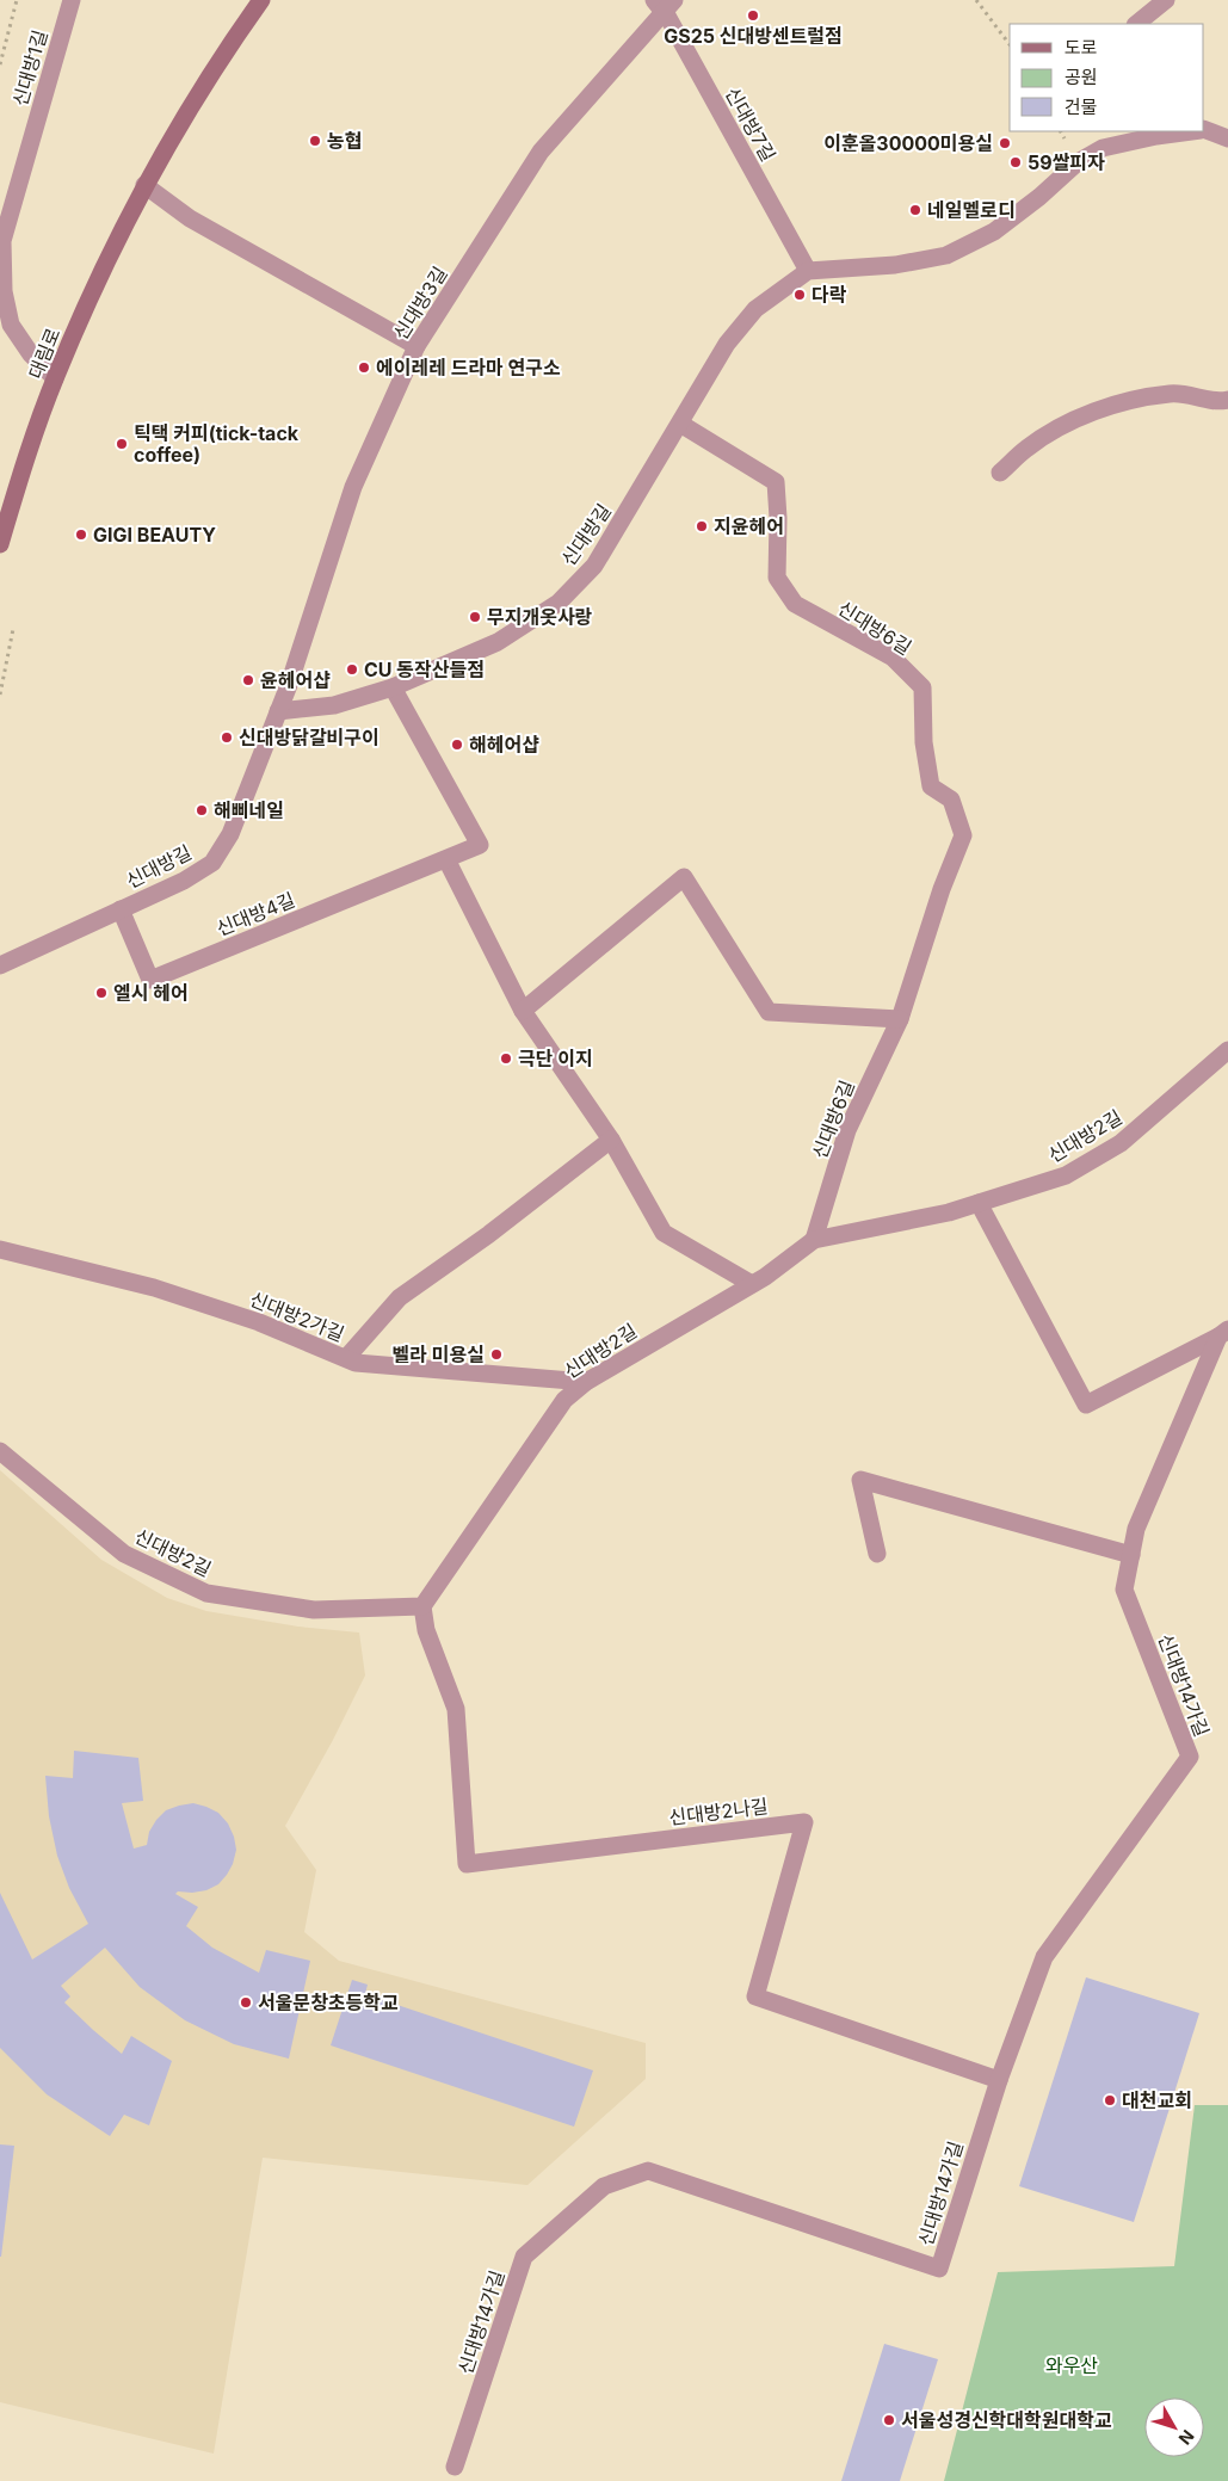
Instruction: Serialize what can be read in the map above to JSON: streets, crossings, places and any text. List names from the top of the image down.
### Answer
{
  "streets": {
    "main road": ["대림로"],
    "street": [
      "신대방1길",
      "신대방7길",
      "신대방3길",
      "신대방길",
      "신대방6길",
      "신대방4길",
      "신대방2길",
      "신대방2가길",
      "신대방14가길",
      "신대방2나길"
    ]
  },
  "crossings": [
    ["신대방1길", "대림로"],
    ["신대방7길", "신대방3길"],
    ["신대방7길", "신대방길"],
    ["신대방3길", "신대방길"],
    ["신대방길", "신대방6길"],
    ["신대방길", "신대방4길"],
    ["신대방6길", "신대방2길"],
    ["신대방2길", "신대방2가길"],
    ["신대방2길", "신대방14가길"],
    ["신대방2길", "신대방2나길"],
    ["신대방14가길", "신대방2나길"]
  ],
  "parks": ["와우산"],
  "places": [
    "GS25 신대방센트럴점",
    "농협",
    "이훈올30000미용실",
    "59쌀피자",
    "네일멜로디",
    "다락",
    "에이레레 드라마 연구소",
    "틱택 커피(tick-tack coffee)",
    "지윤헤어",
    "GIGI BEAUTY",
    "무지개옷사랑",
    "CU 동작산들점",
    "윤헤어샵",
    "신대방닭갈비구이",
    "해헤어샵",
    "해삐네일",
    "엘시 헤어",
    "극단 이지",
    "벨라 미용실",
    "서울문창초등학교",
    "대천교회",
    "서울성경신학대학원대학교"
  ],
  "legend": ["도로", "공원", "건물"],
  "north": "bottom right"
}
